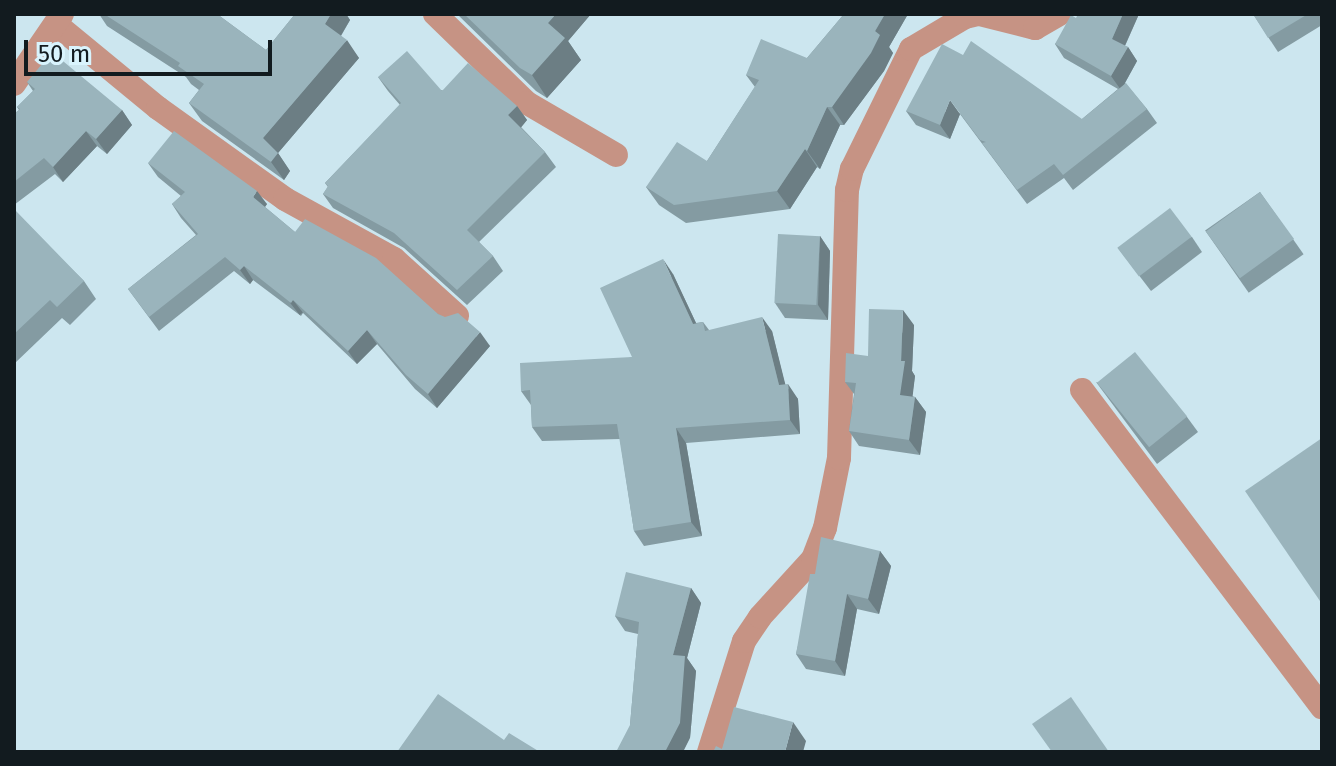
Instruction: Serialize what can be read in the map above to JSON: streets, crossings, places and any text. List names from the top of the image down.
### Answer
{
  "scale_bar": "50 m"
}
